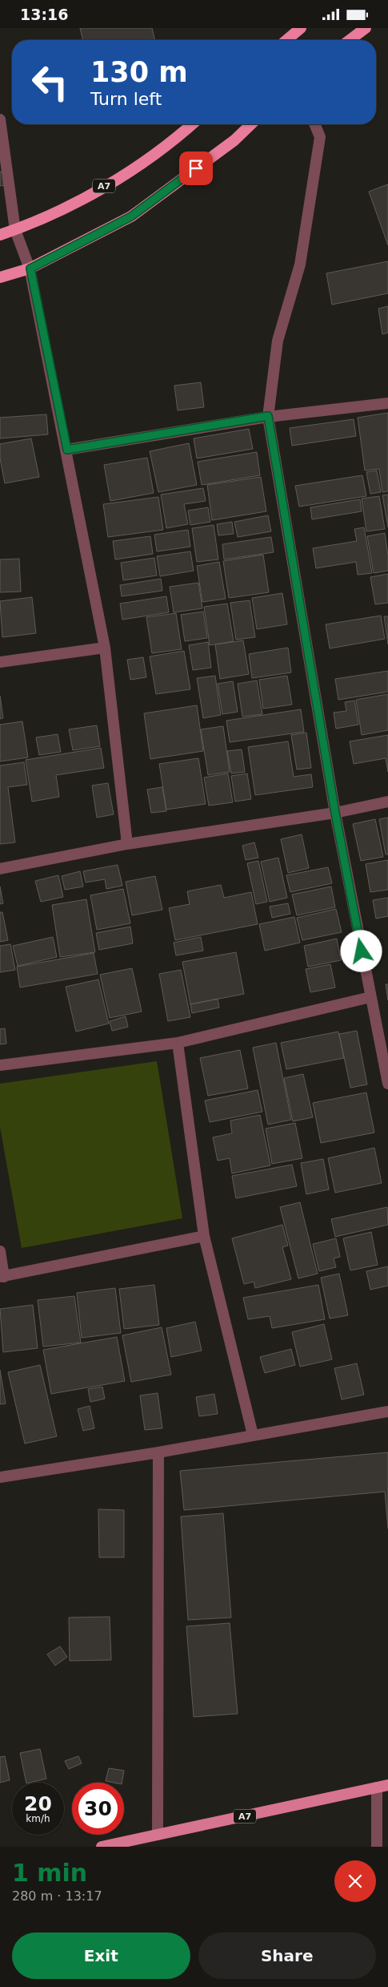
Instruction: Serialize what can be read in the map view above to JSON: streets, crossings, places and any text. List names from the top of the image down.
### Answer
{
  "streets": {
    "highway": ["A7"]
  },
  "page": {
    "status": "13:16",
    "turn": ["130 m", "Turn left"],
    "speed": "20 km/h",
    "limit": "30",
    "heading": ["1 min", "280 m · 13:17"],
    "buttons": ["Exit", "Share"]
  }
}
